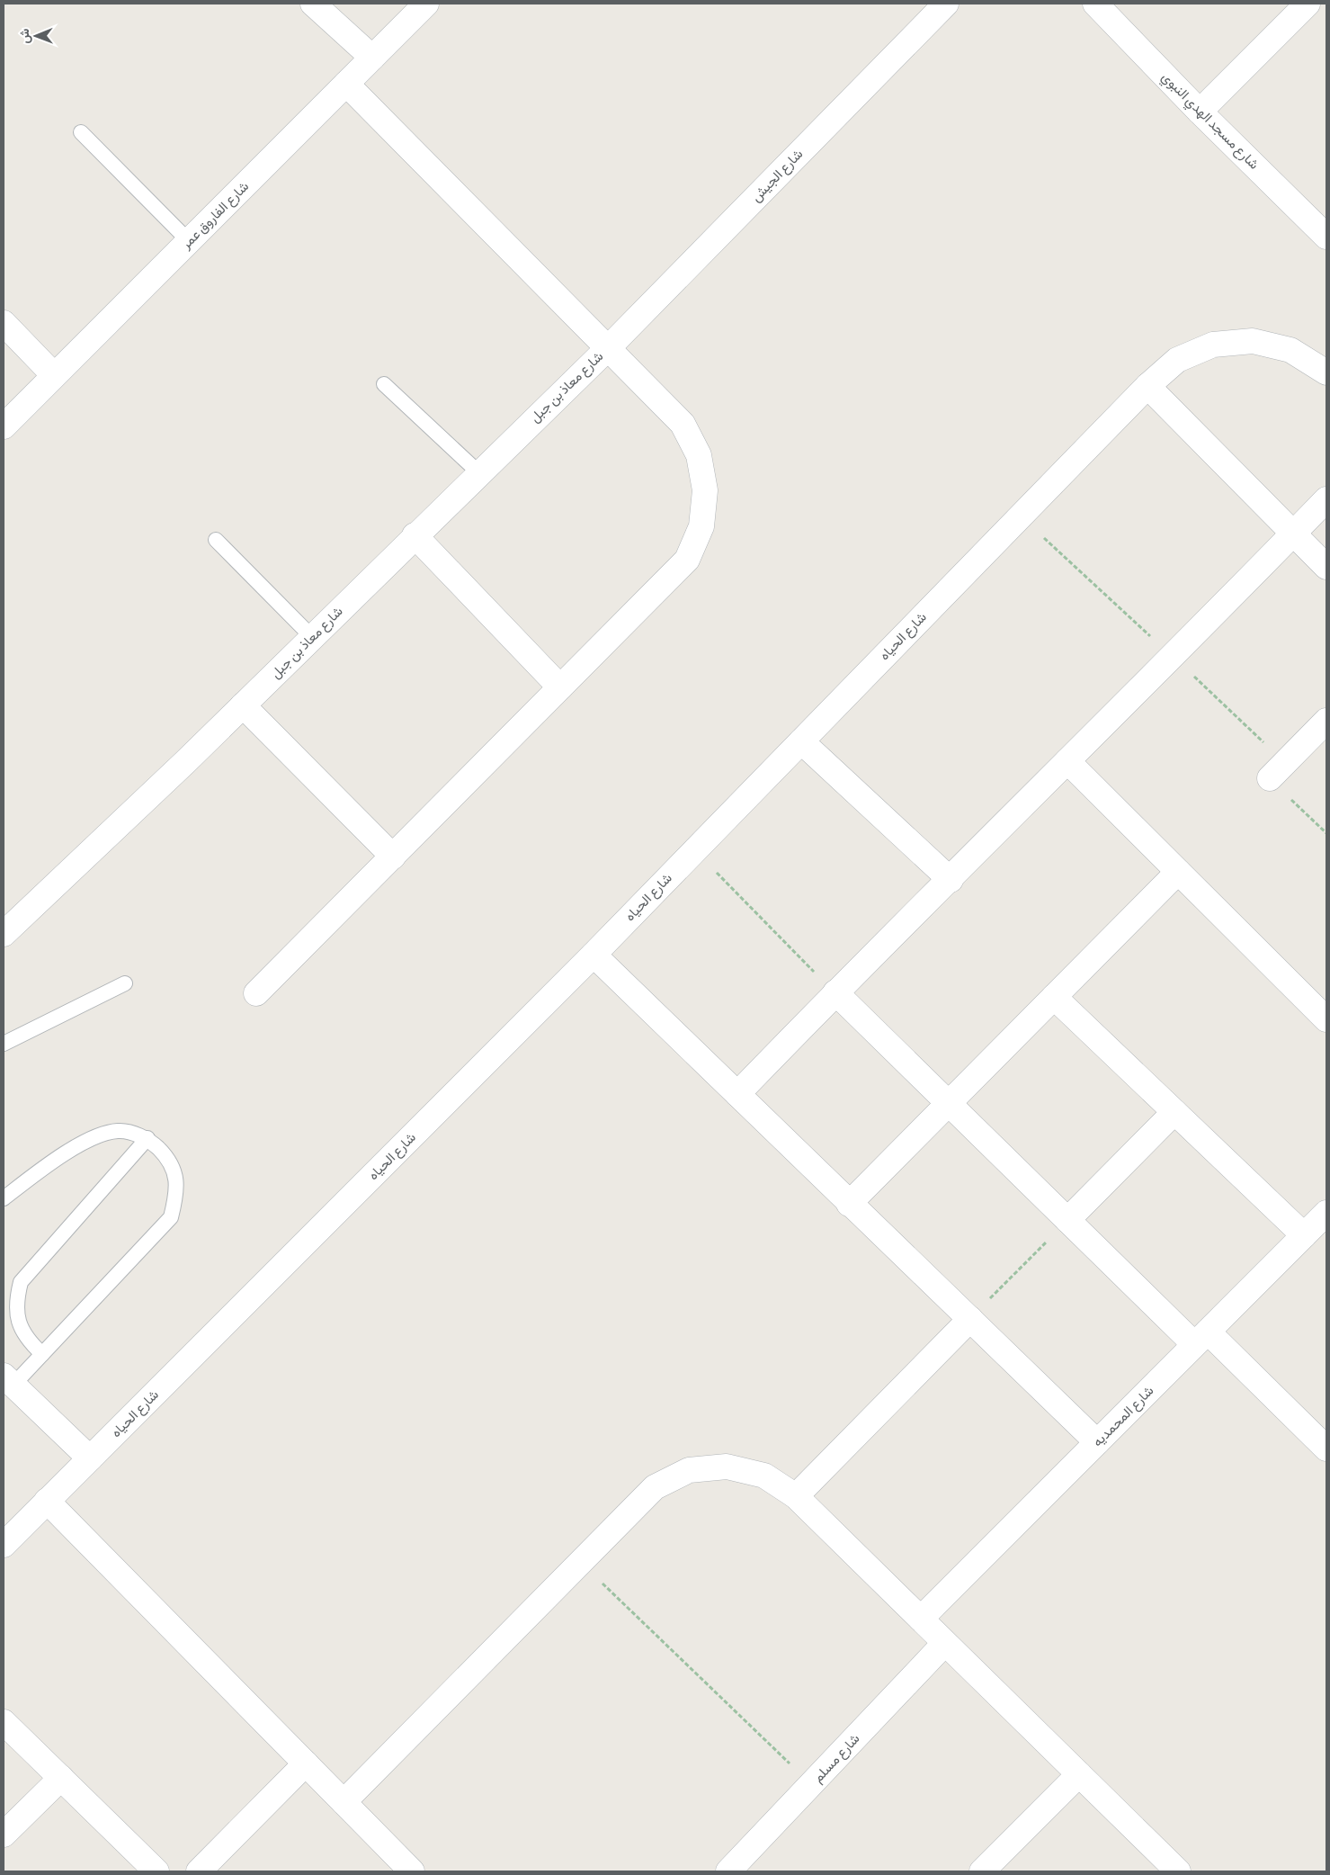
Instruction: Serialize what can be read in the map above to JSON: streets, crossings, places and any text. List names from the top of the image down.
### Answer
{
  "streets": {
    "street": [
      "شارع مسجد الهدي النبوي",
      "شارع الجيش",
      "شارع الفاروق عمر",
      "شارع معاذ بن جبل",
      "شارع الحياه",
      "شارع المحمديه",
      "شارع مسلم"
    ]
  },
  "crossings": [
    ["شارع الجيش", "شارع معاذ بن جبل"]
  ],
  "north": "left"
}
